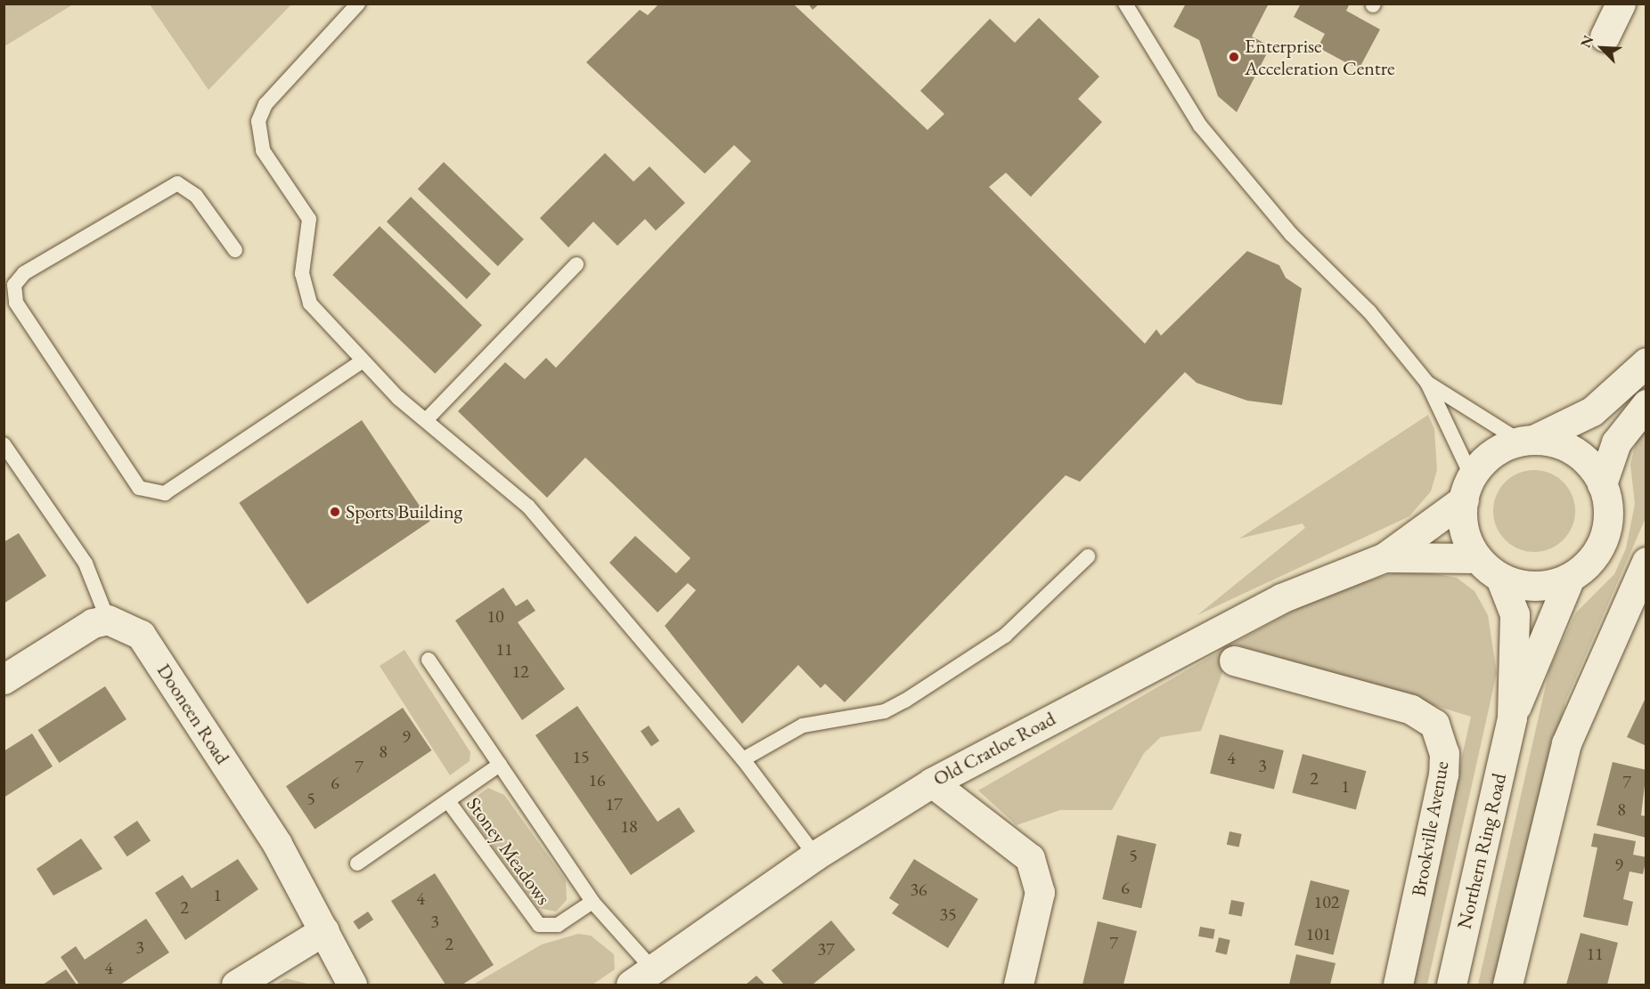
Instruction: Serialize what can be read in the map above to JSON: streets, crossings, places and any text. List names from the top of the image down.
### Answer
{
  "streets": {
    "street": [
      "Dooneen Road",
      "Old Cratloe Road",
      "Brookville Avenue",
      "Northern Ring Road"
    ],
    "lane": ["Stoney Meadows"]
  },
  "crossings": [
    ["Old Cratloe Road", "Stoney Meadows"]
  ],
  "places": ["Enterprise Acceleration Centre", "Sports Building"],
  "house_numbers": [
    "10",
    "11",
    "12",
    "9",
    "8",
    "15",
    "4",
    "3",
    "7",
    "2",
    "16",
    "7",
    "6",
    "1",
    "5",
    "17",
    "8",
    "18",
    "5",
    "9",
    "6",
    "36",
    "1",
    "4",
    "102",
    "2",
    "35",
    "3",
    "101",
    "7",
    "2",
    "3",
    "37",
    "11",
    "4"
  ],
  "north": "top left"
}
